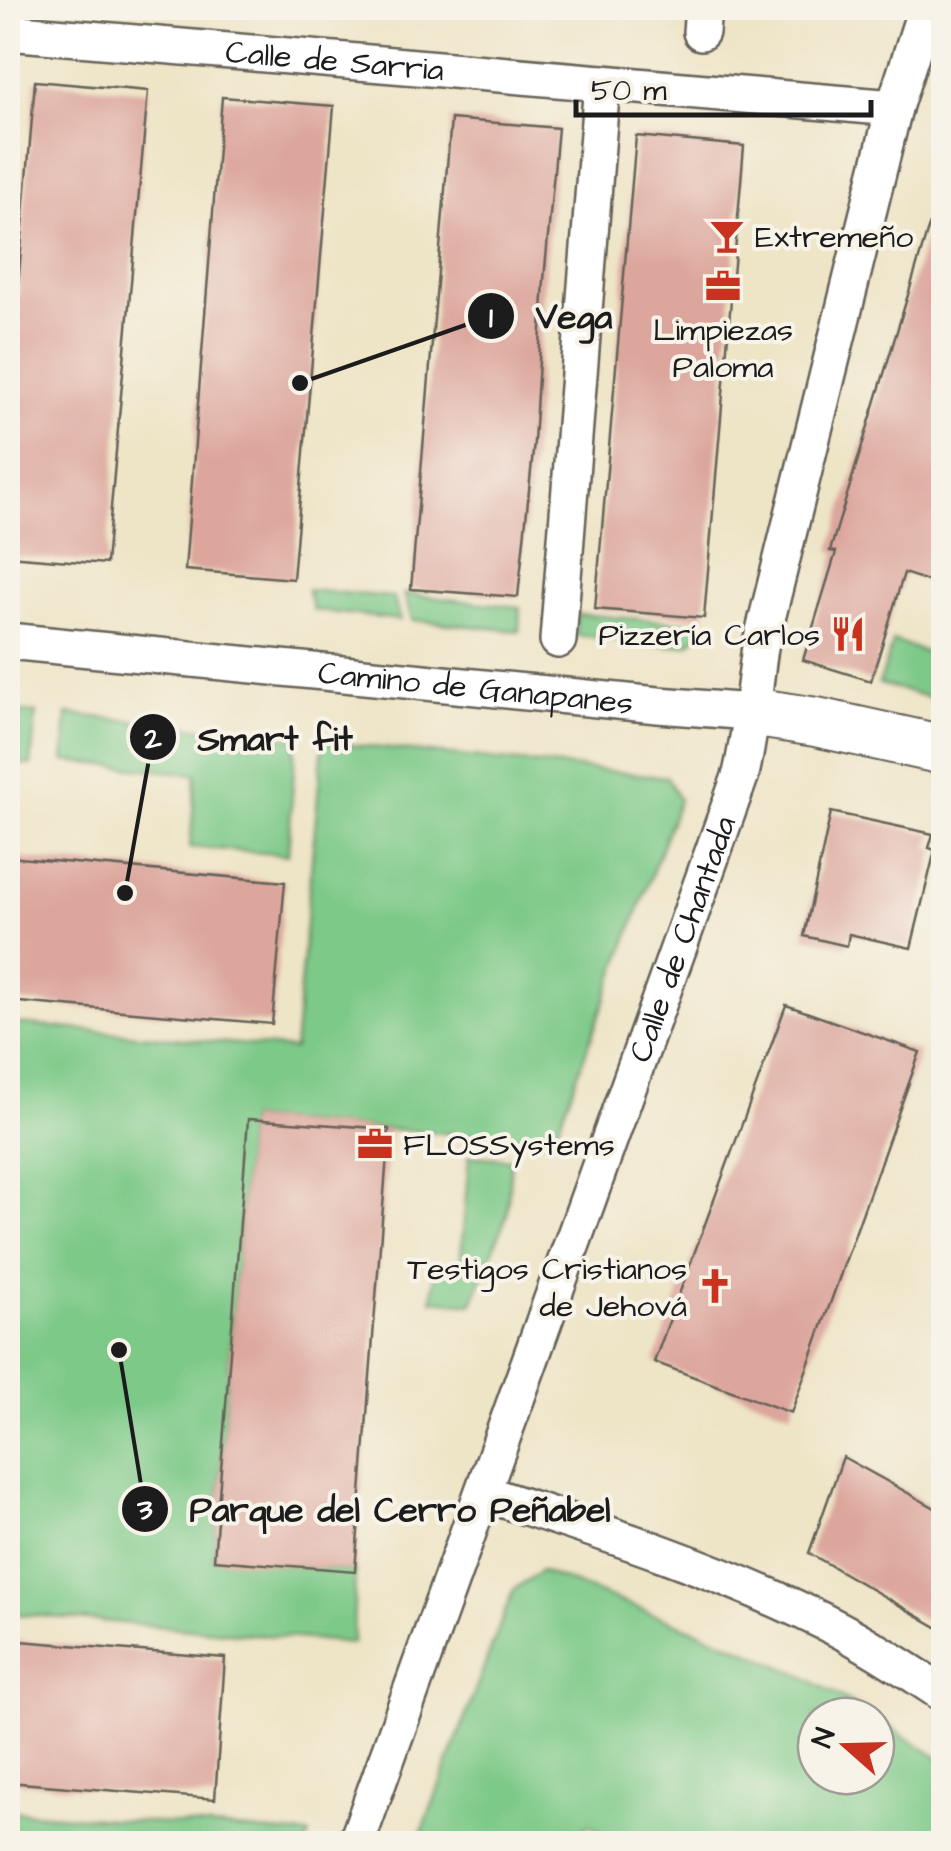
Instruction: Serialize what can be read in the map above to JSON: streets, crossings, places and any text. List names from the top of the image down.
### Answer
{
  "streets": {
    "street": ["Calle de Sarria", "Camino de Ganapanes", "Calle de Chantada"]
  },
  "crossings": [
    ["Calle de Sarria", "Calle de Chantada"],
    ["Camino de Ganapanes", "Calle de Chantada"]
  ],
  "places": {
    "bar": ["Extremeño"],
    "office": ["Limpiezas Paloma", "FLOSSystems"],
    "other": ["Vega", "Smart fit", "Parque del Cerro Peñabel"],
    "restaurant": ["Pizzería Carlos"],
    "church": ["Testigos Cristianos de Jehová"]
  },
  "scale_bar": "50 m",
  "north": "left"
}
